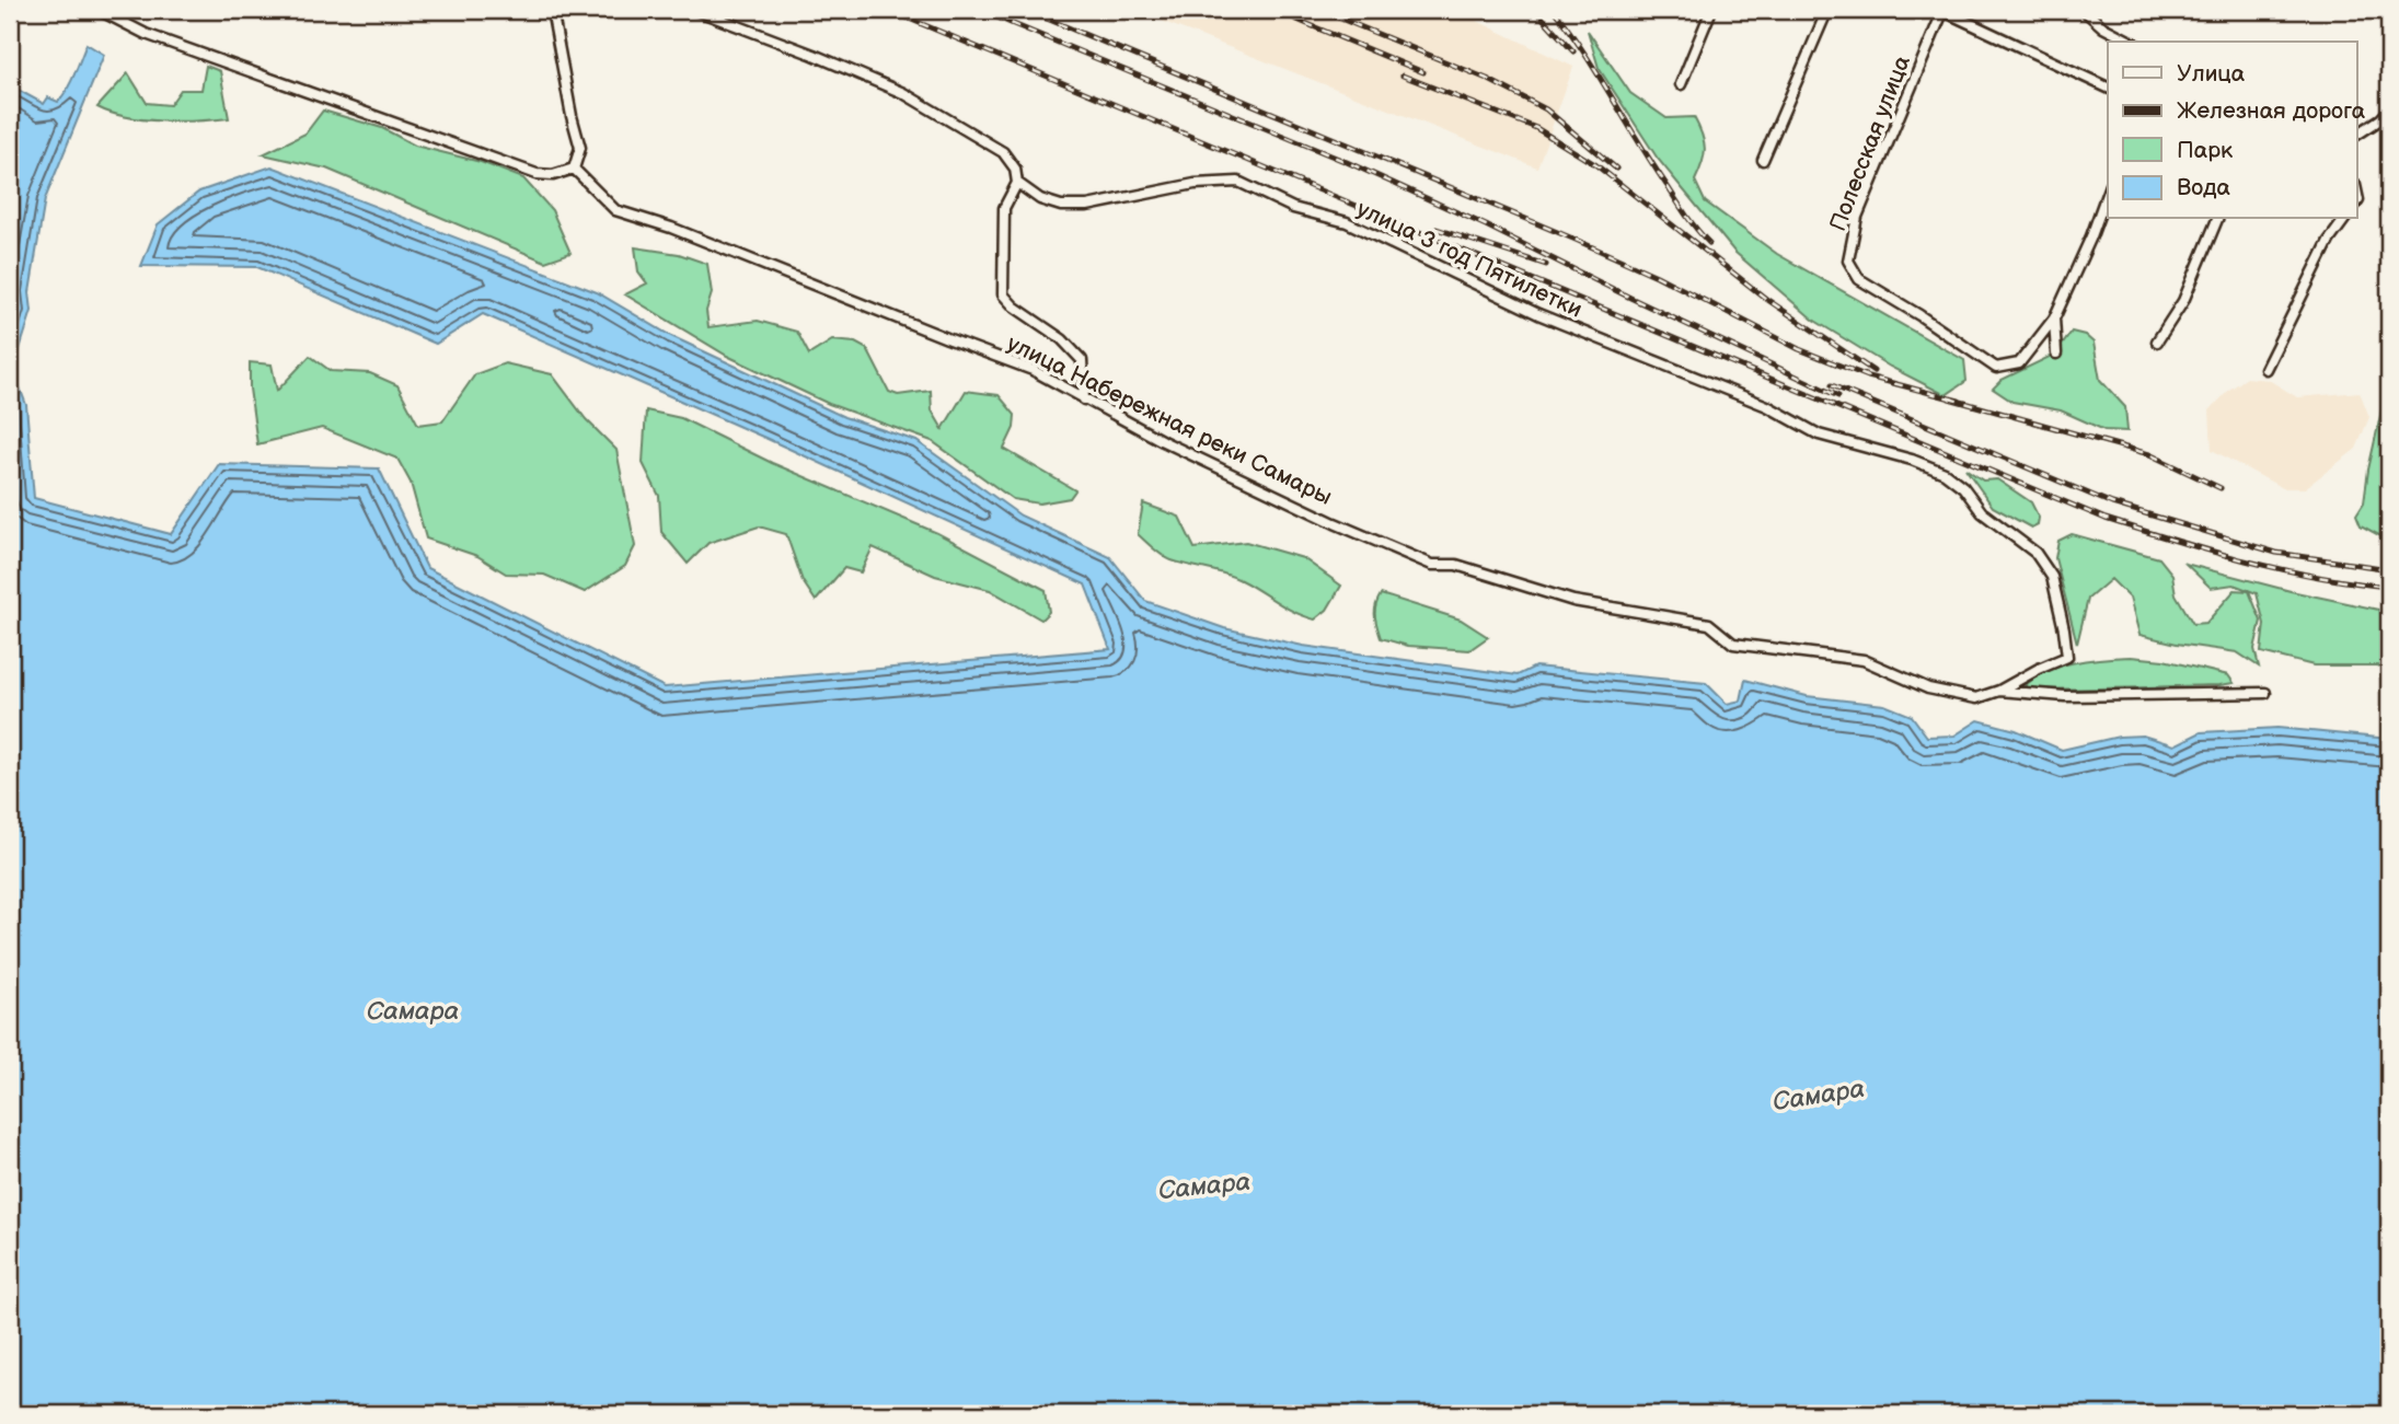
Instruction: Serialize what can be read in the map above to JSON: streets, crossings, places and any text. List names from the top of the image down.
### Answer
{
  "streets": {
    "street": ["Полесская улица", "улица 3 год Пятилетки", "улица Набережная реки Самары"]
  },
  "crossings": [
    ["улица 3 год Пятилетки", "улица Набережная реки Самары"]
  ],
  "water": ["Самара"],
  "legend": [
    "Улица",
    "Железная дорога",
    "Парк",
    "Вода"
  ]
}
